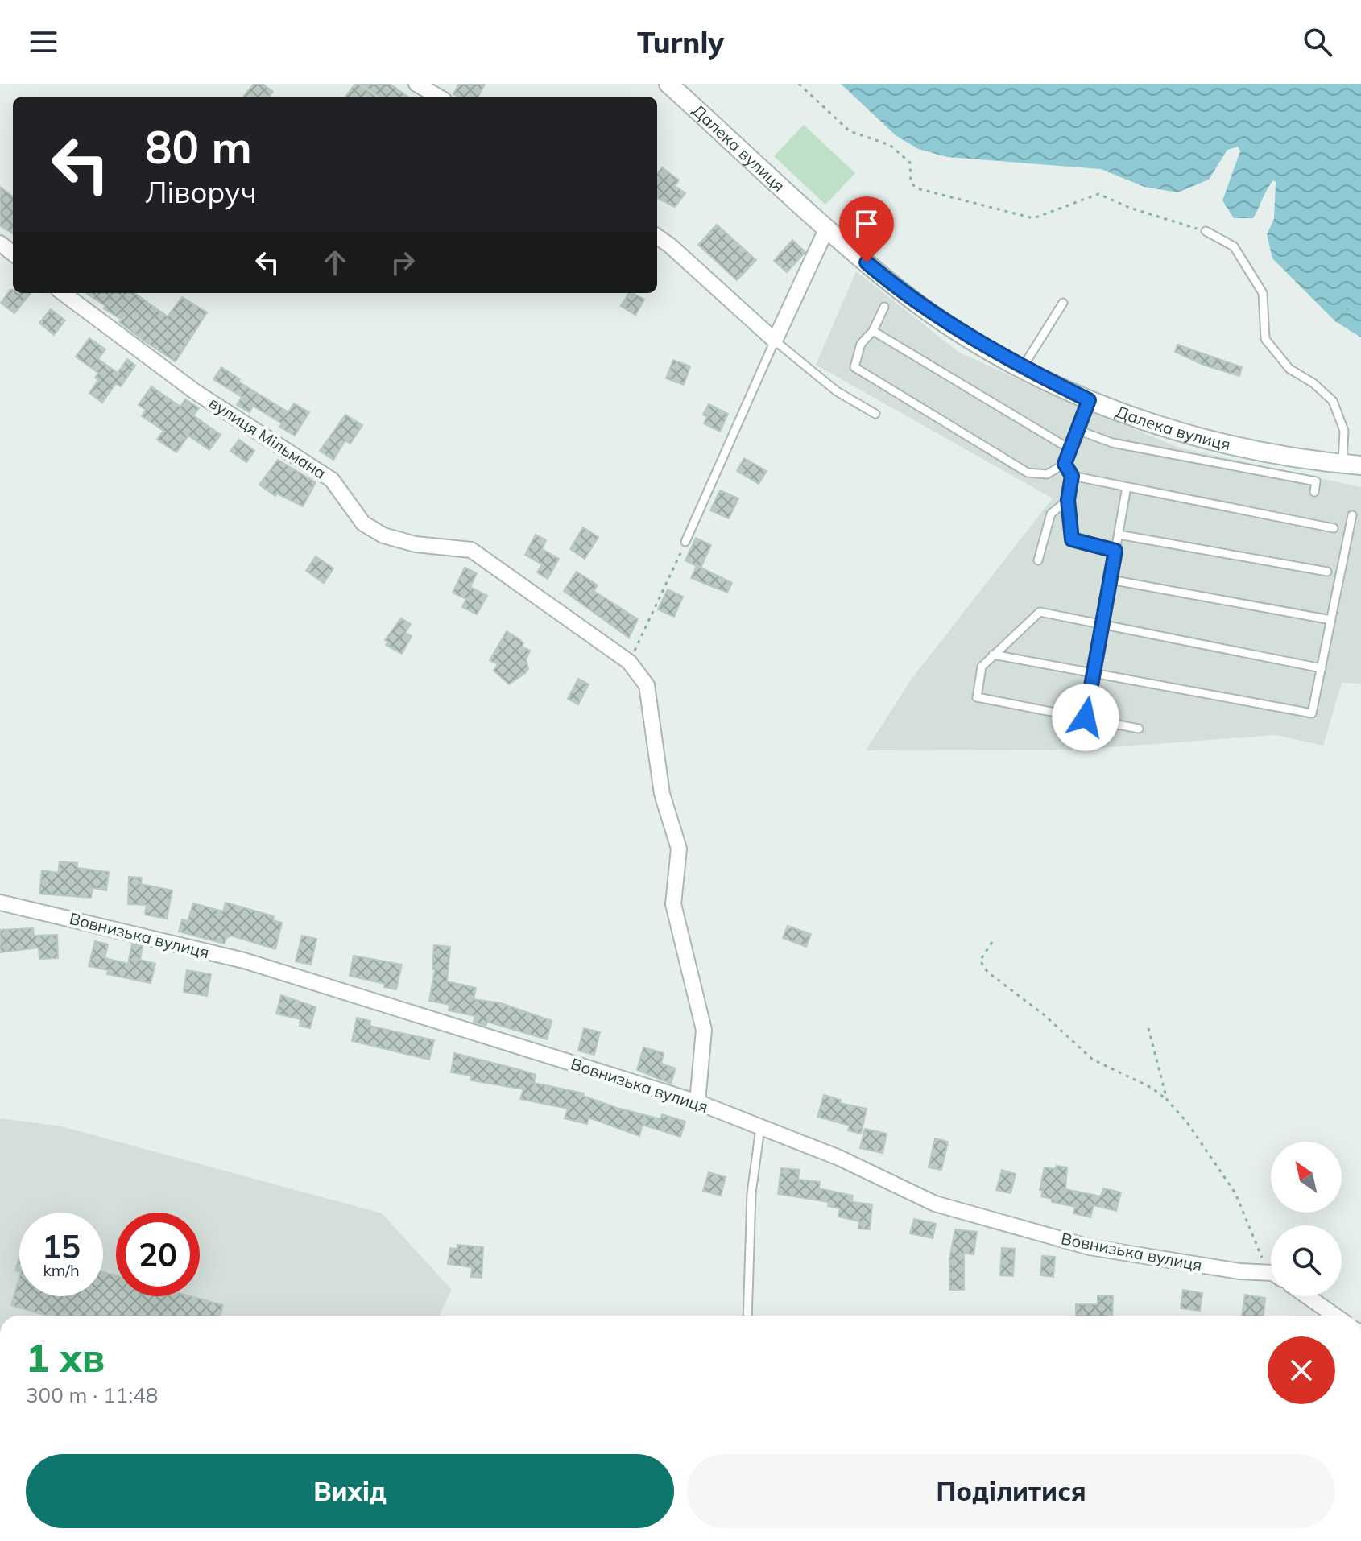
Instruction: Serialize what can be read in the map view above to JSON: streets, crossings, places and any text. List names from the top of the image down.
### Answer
{
  "streets": {
    "street": ["Далека вулиця", "вулиця Мільмана", "Вовнизька вулиця"]
  },
  "crossings": [
    ["вулиця Мільмана", "Вовнизька вулиця"]
  ],
  "north": "top left",
  "page": {
    "header": "Turnly",
    "turn": ["80 m", "Ліворуч"],
    "speed": "15 km/h",
    "limit": "20",
    "heading": ["1 хв", "300 m · 11:48"],
    "buttons": ["Вихід", "Поділитися"]
  }
}
